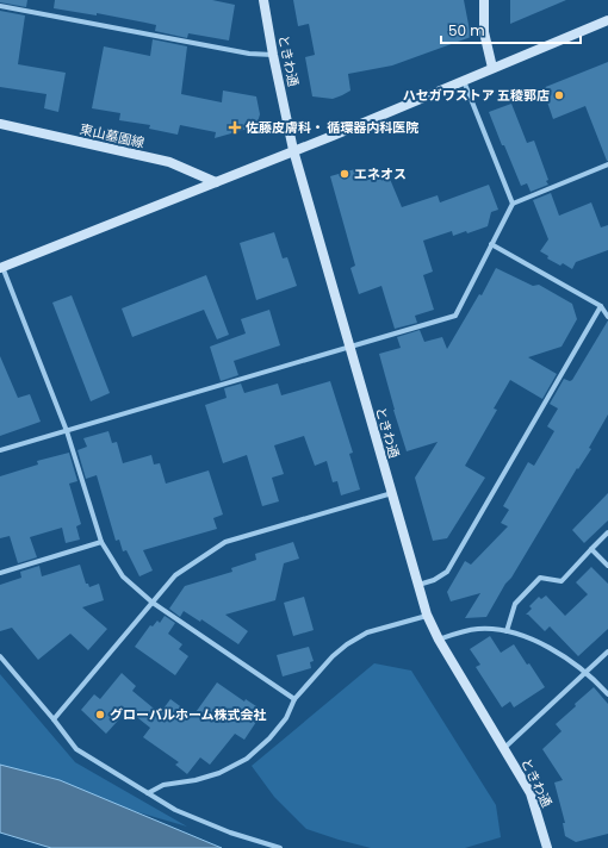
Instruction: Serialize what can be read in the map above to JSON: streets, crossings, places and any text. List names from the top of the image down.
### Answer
{
  "streets": {
    "street": ["ときわ通", "東山墓園線"]
  },
  "places": {
    "other": ["ハセガワストア 五稜郭店", "エネオス", "グローバルホーム株式会社"],
    "health": ["佐藤皮膚科・ 循環器内科医院"]
  },
  "scale_bar": "50 m"
}
